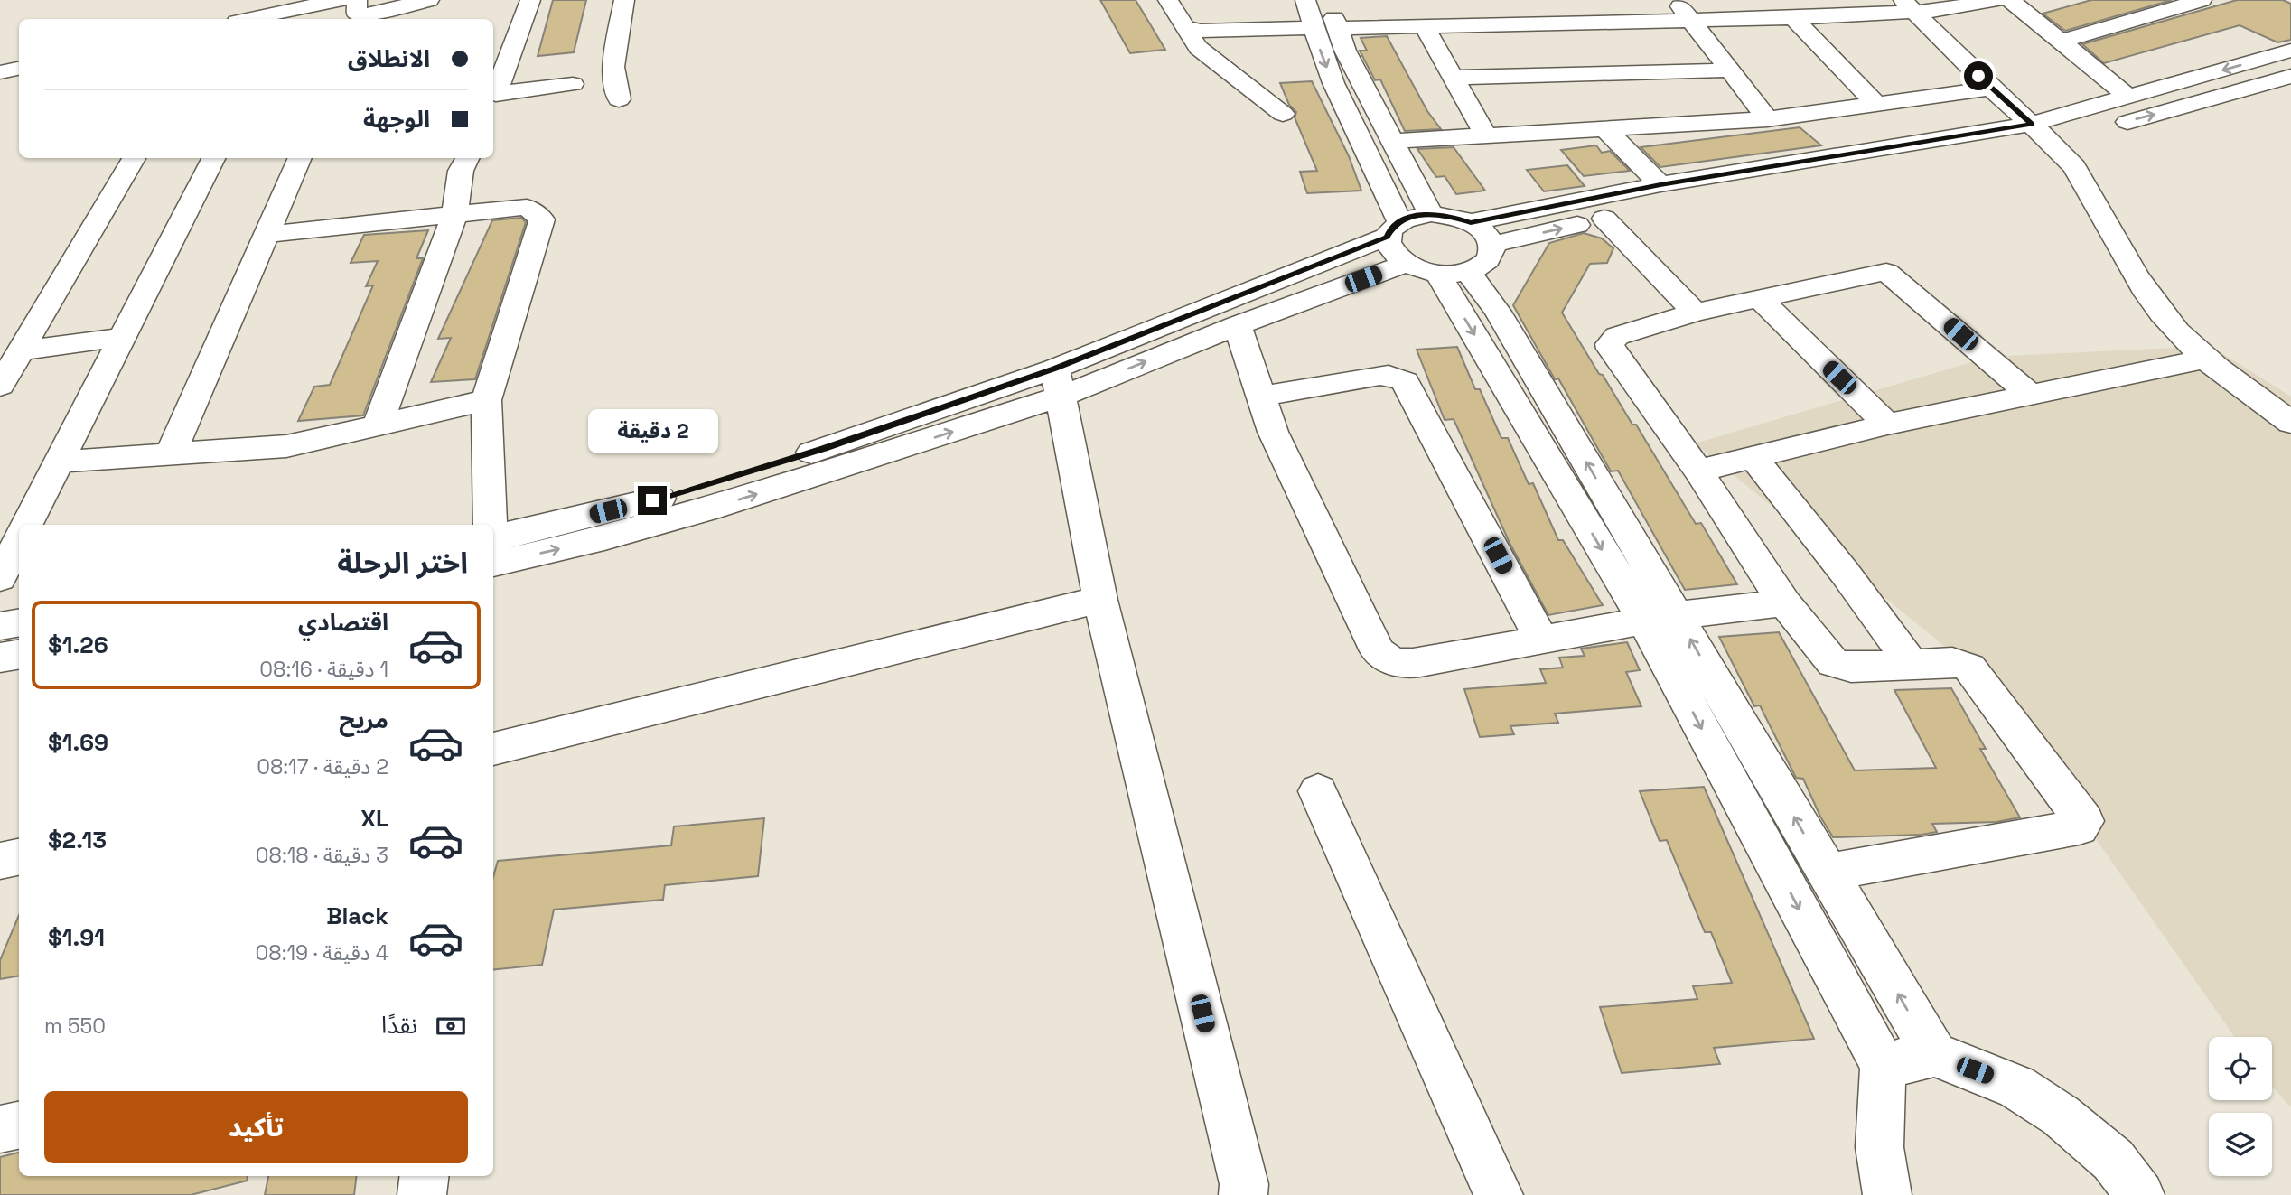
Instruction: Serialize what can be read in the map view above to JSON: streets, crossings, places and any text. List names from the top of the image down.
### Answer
{
  "page": {
    "banner": ["الانطلاق", "الوجهة"],
    "bubble": "2 دقيقة",
    "heading": "اختر الرحلة",
    "list": [
      {
        "name": "اقتصادي",
        "note": "1 دقيقة · 08:16",
        "value": "$1.26"
      },
      {
        "name": "مريح",
        "note": "2 دقيقة · 08:17",
        "value": "$1.69"
      },
      {
        "name": "XL",
        "note": "3 دقيقة · 08:18",
        "value": "$2.13"
      },
      {
        "name": "Black",
        "note": "4 دقيقة · 08:19",
        "value": "$1.91"
      }
    ],
    "pay": ["نقدًا", "550 m"],
    "buttons": "تأكيد"
  }
}
